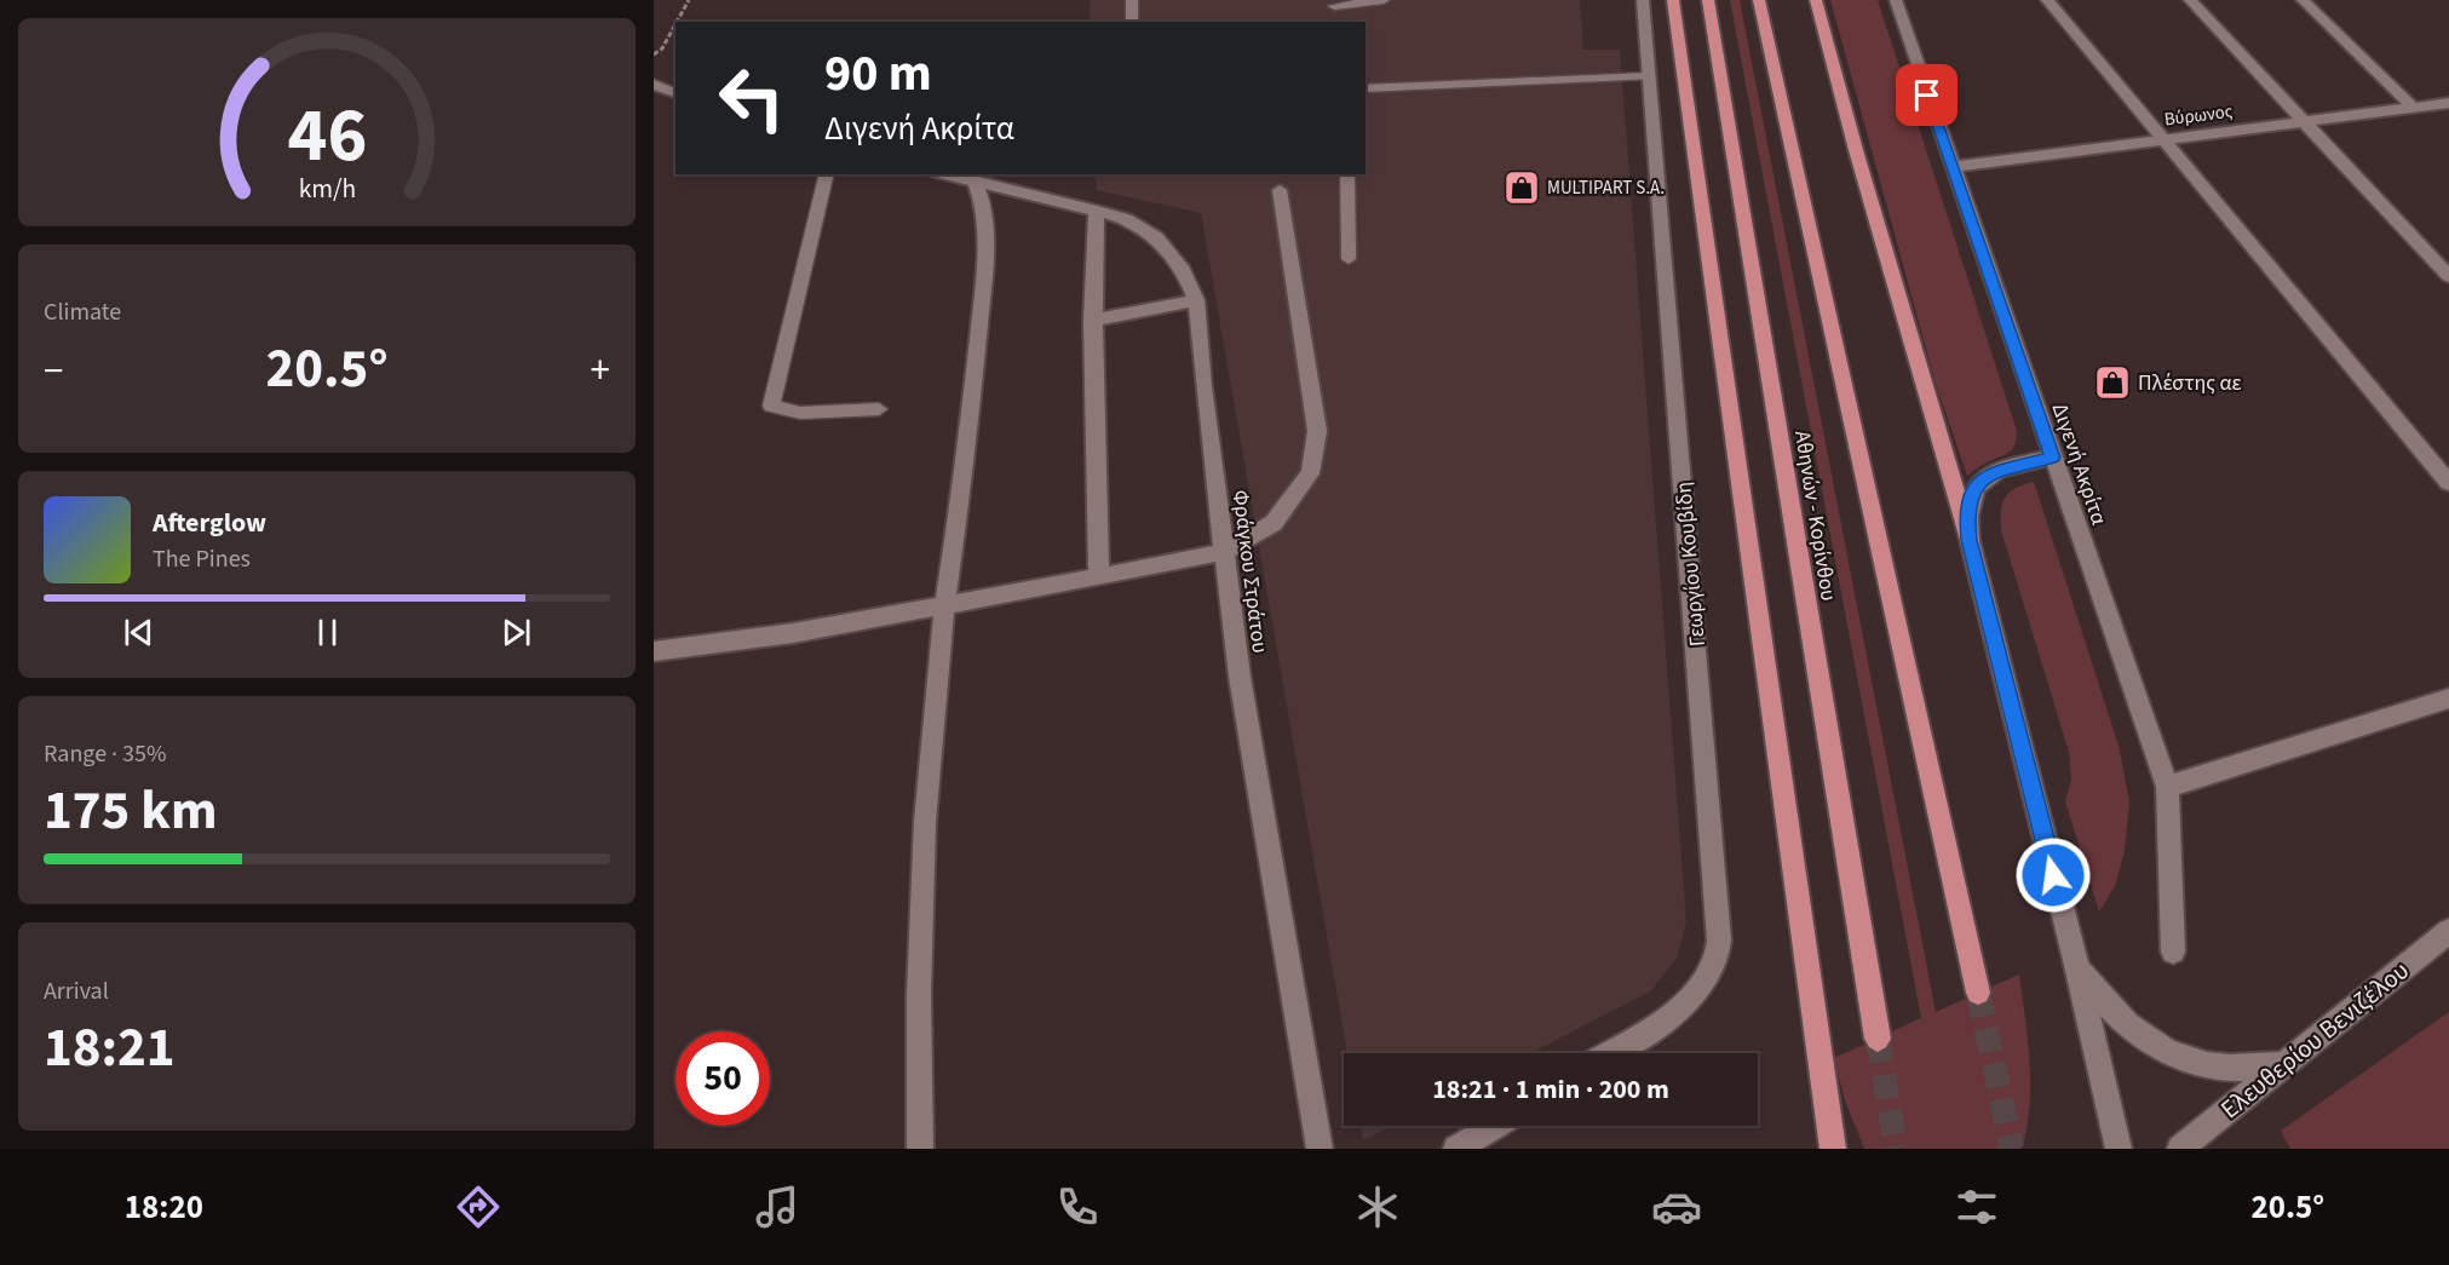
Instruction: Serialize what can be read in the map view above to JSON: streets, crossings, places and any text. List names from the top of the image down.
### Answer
{
  "streets": {
    "highway": ["Αθηνών - Κορίνθου"],
    "street": [
      "Βύρωνος",
      "Διγενή Ακρίτα",
      "Γεωργίου Κουβίδη",
      "Φράγκου Στράτου",
      "Ελευθερίου Βενιζέλου"
    ]
  },
  "crossings": [
    ["Βύρωνος", "Διγενή Ακρίτα"]
  ],
  "places": {
    "shop": ["MULTIPART S.A.", "Πλέστης αε"]
  },
  "page": {
    "turn": ["90 m", "Διγενή Ακρίτα"],
    "tile": [
      "Climate",
      ["Range · 35%", "175 km"],
      ["Arrival", "18:21"]
    ],
    "heat": ["−", "20.5°", "+"],
    "song": ["Afterglow", "The Pines"],
    "limit": "50",
    "trip": "18:21 · 1 min · 200 m",
    "tabs": ["18:20", "20.5°"],
    "gauge": ["46", "km/h"]
  }
}
